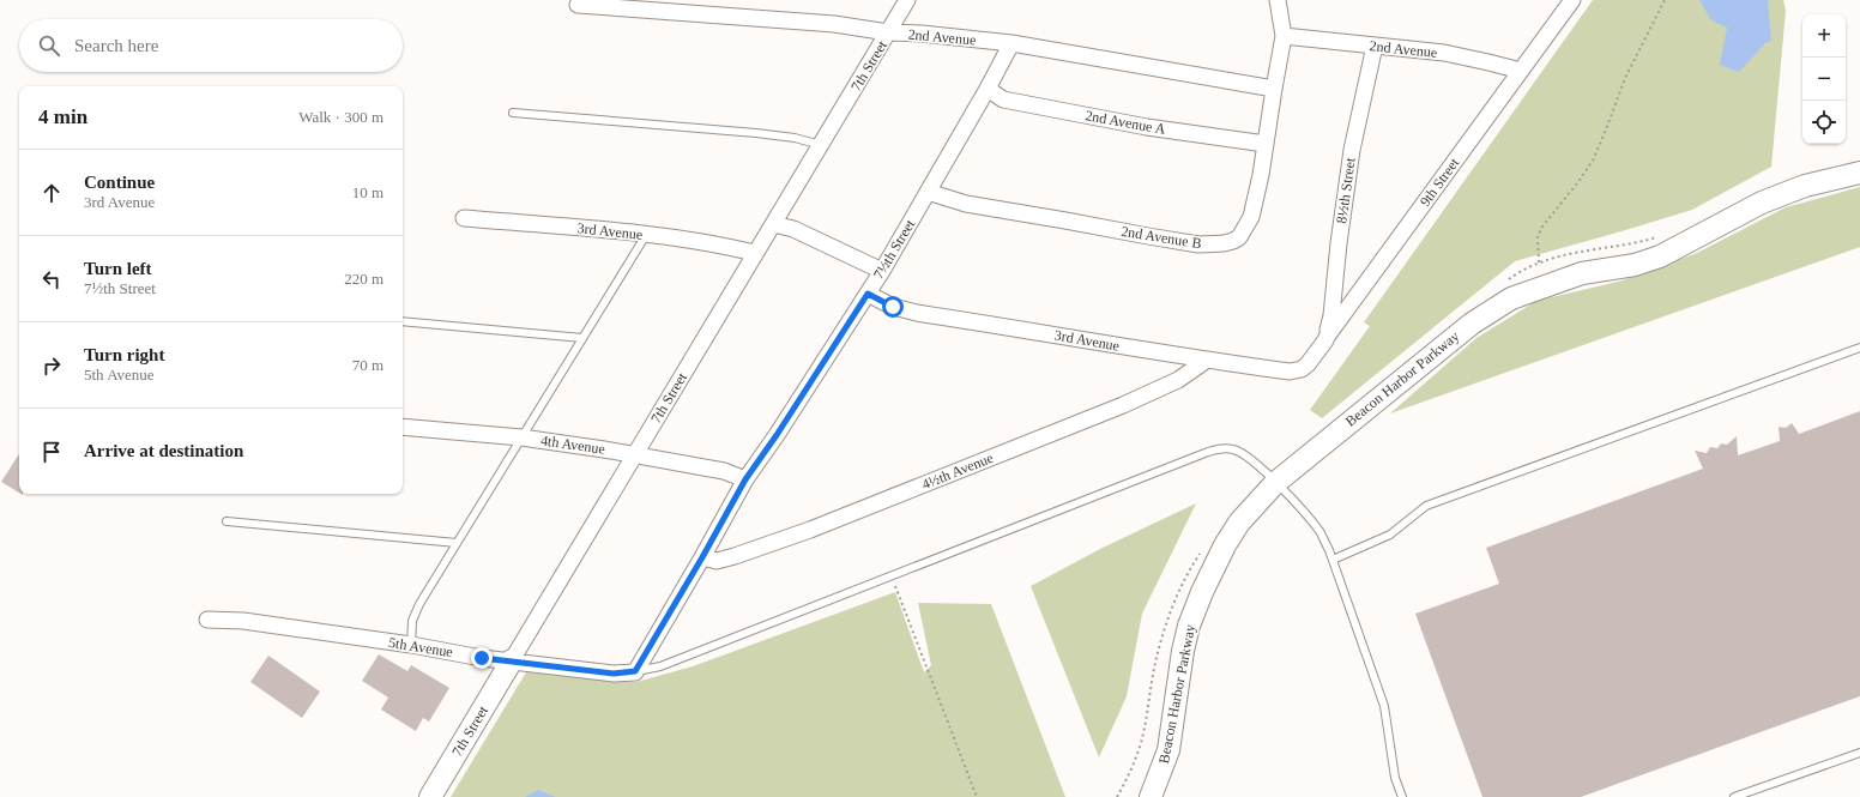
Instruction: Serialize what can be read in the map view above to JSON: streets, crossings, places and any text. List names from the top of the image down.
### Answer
{
  "streets": {
    "street": [
      "2nd Avenue",
      "7th Street",
      "2nd Avenue A",
      "9th Street",
      "8½th Street",
      "3rd Avenue",
      "2nd Avenue B",
      "7½th Street",
      "Beacon Harbor Parkway",
      "4th Avenue",
      "4½th Avenue",
      "5th Avenue"
    ]
  },
  "crossings": [
    ["2nd Avenue", "7th Street"],
    ["2nd Avenue", "9th Street"],
    ["2nd Avenue", "8½th Street"],
    ["2nd Avenue", "2nd Avenue B"],
    ["2nd Avenue", "7½th Street"],
    ["7th Street", "3rd Avenue"],
    ["7th Street", "4th Avenue"],
    ["7th Street", "5th Avenue"],
    ["2nd Avenue A", "2nd Avenue B"],
    ["2nd Avenue A", "7½th Street"],
    ["9th Street", "8½th Street"],
    ["9th Street", "3rd Avenue"],
    ["3rd Avenue", "7½th Street"],
    ["3rd Avenue", "4½th Avenue"],
    ["2nd Avenue B", "7½th Street"],
    ["7½th Street", "4th Avenue"],
    ["7½th Street", "4½th Avenue"],
    ["7½th Street", "5th Avenue"]
  ],
  "page": {
    "map_buttons": ["+", "−"],
    "search": "Search here",
    "heading": ["4 min", "Walk · 300 m"],
    "list": [
      ["Continue", "3rd Avenue", "10 m"],
      ["Turn left", "7½th Street", "220 m"],
      ["Turn right", "5th Avenue", "70 m"],
      "Arrive at destination"
    ]
  }
}
